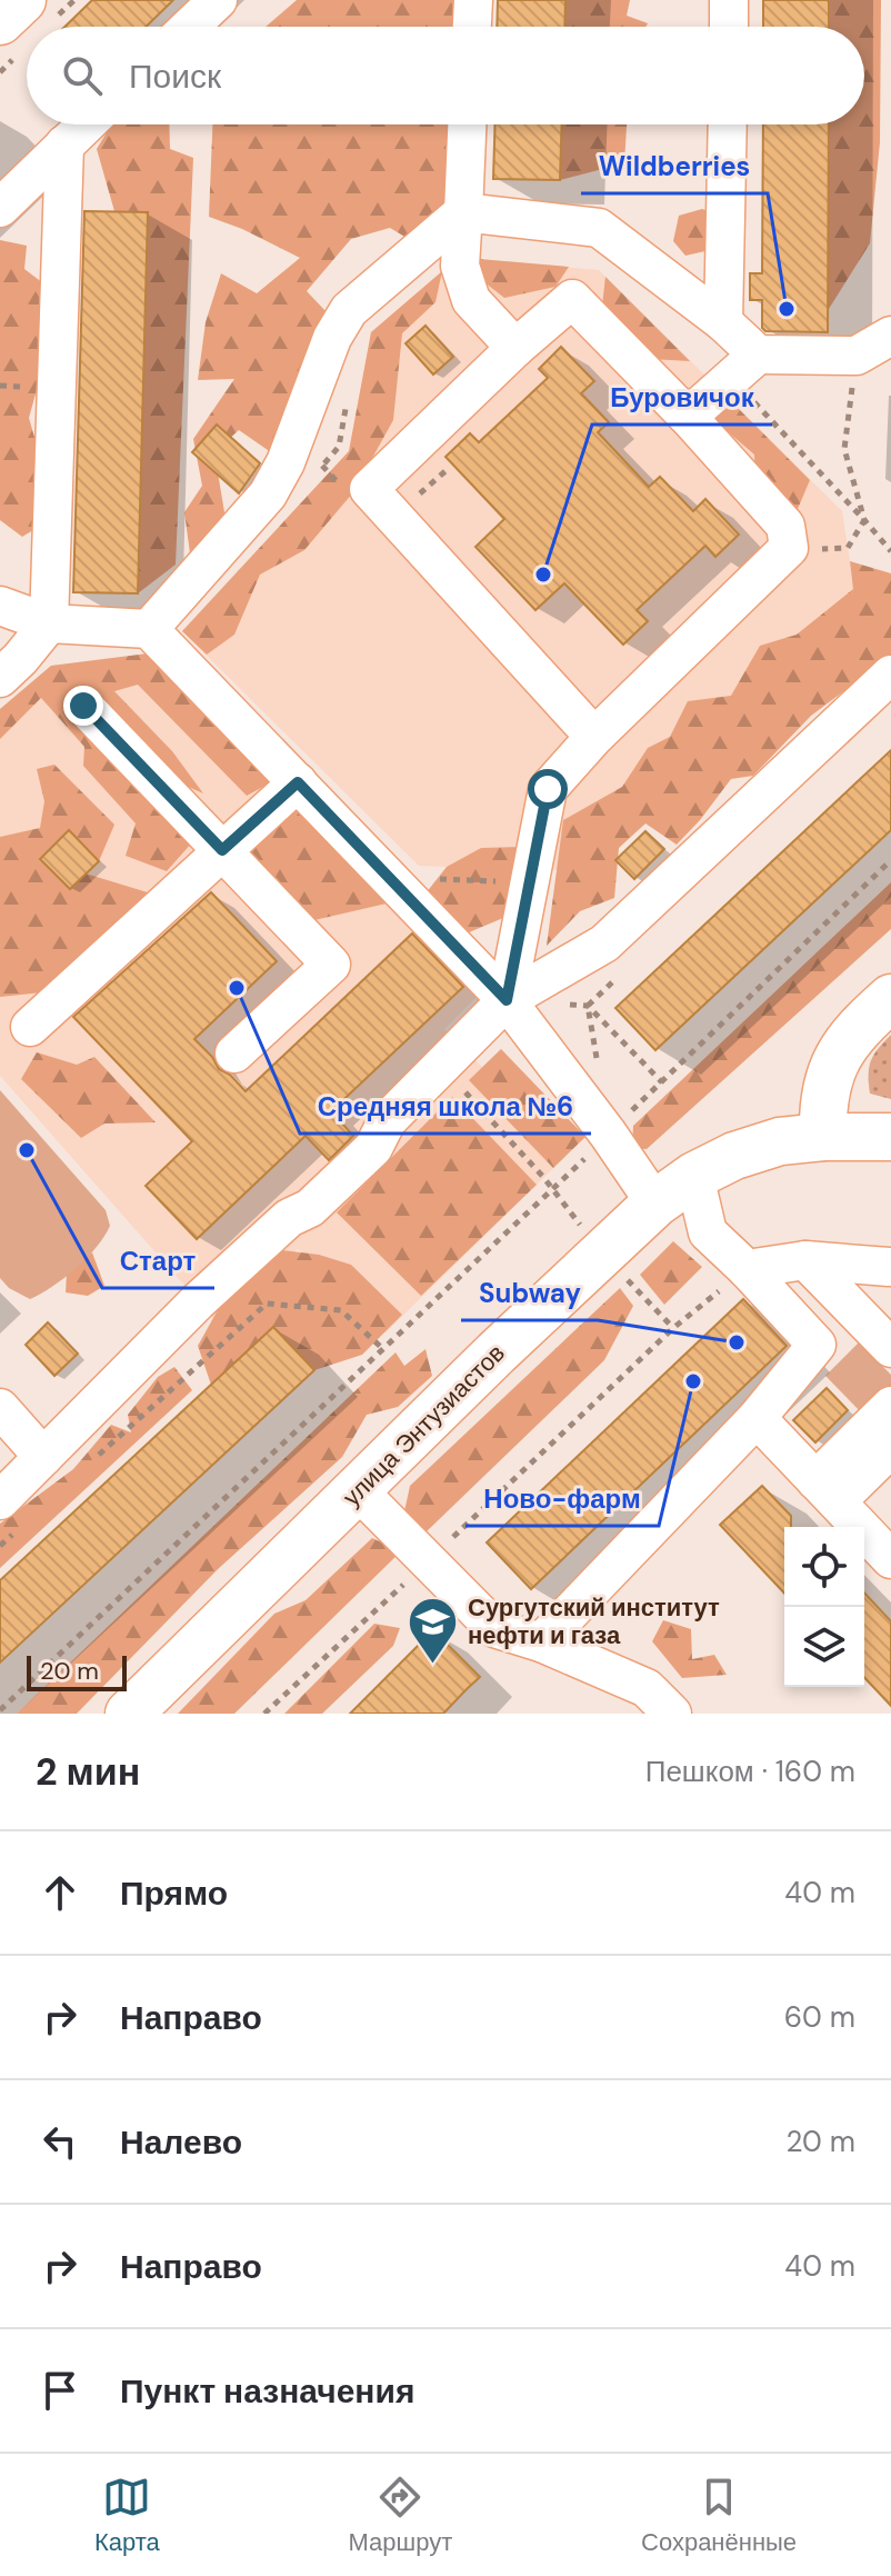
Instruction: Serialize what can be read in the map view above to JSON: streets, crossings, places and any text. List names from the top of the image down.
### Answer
{
  "streets": {
    "main road": ["улица Энтузиастов"]
  },
  "places": {
    "other": [
      "Wildberries",
      "Буровичок",
      "Средняя школа №6",
      "Старт",
      "Subway",
      "Ново-фарм"
    ],
    "school or university": ["Сургутский институт нефти и газа"]
  },
  "scale_bar": "20 m",
  "page": {
    "search": "Поиск",
    "scale": "20 m",
    "heading": ["2 мин", "Пешком · 160 m"],
    "list": [
      ["Прямо", "40 m"],
      ["Направо", "60 m"],
      ["Налево", "20 m"],
      ["Направо", "40 m"],
      "Пункт назначения"
    ],
    "nav": ["Карта", "Маршрут", "Сохранённые"]
  }
}
